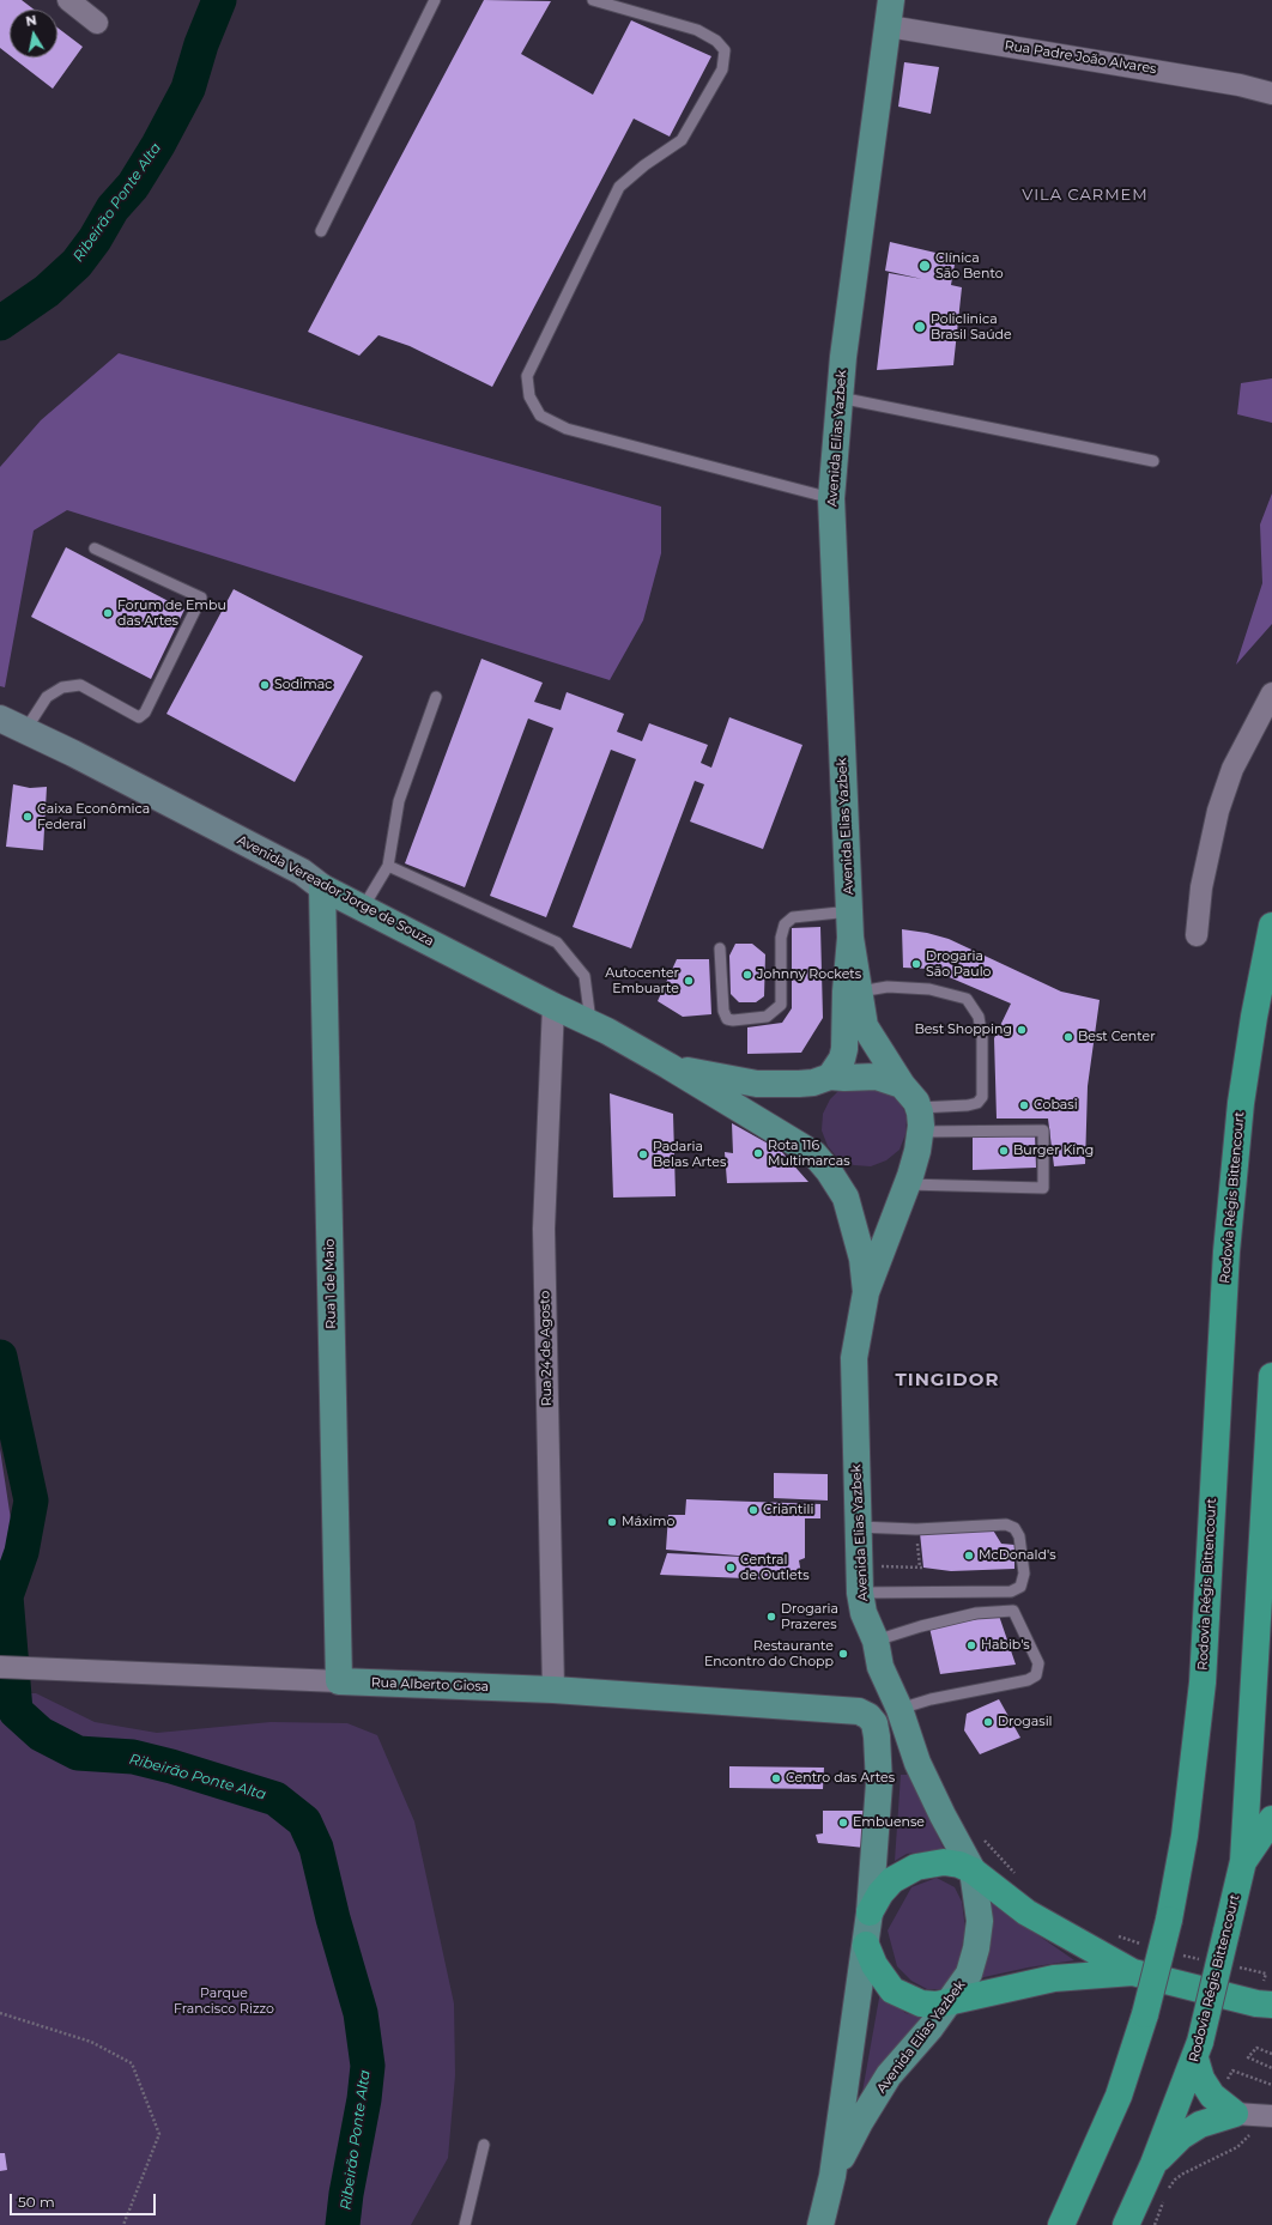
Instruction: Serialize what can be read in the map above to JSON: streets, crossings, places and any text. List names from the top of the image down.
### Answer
{
  "streets": {
    "highway": ["Rodovia Régis Bittencourt"],
    "main road": [
      "Avenida Elias Yazbek",
      "Avenida Vereador Jorge de Souza",
      "Rua 1 de Maio",
      "Rua Alberto Giosa"
    ],
    "street": ["Rua Padre João Alvares", "Rua 24 de Agosto"]
  },
  "crossings": [
    ["Rua Padre João Alvares", "Avenida Elias Yazbek"],
    ["Avenida Elias Yazbek", "Avenida Vereador Jorge de Souza"],
    ["Avenida Elias Yazbek", "Rua Alberto Giosa"],
    ["Avenida Vereador Jorge de Souza", "Rua 1 de Maio"],
    ["Avenida Vereador Jorge de Souza", "Rua 24 de Agosto"],
    ["Rua 1 de Maio", "Rua Alberto Giosa"],
    ["Rua 24 de Agosto", "Rua Alberto Giosa"]
  ],
  "districts": ["VILA CARMEM", "TINGIDOR"],
  "water": ["Ribeirão Ponte Alta"],
  "parks": ["Parque Francisco Rizzo"],
  "places": [
    "Clínica São Bento",
    "Policlinica Brasil Saúde",
    "Forum de Embu das Artes",
    "Sodimac",
    "Caixa Econômica Federal",
    "Drogaria São Paulo",
    "Johnny Rockets",
    "Autocenter Embuarte",
    "Best Shopping",
    "Best Center",
    "Cobasi",
    "Burger King",
    "Rota 116 Multimarcas",
    "Padaria Belas Artes",
    "Criantili",
    "Máximo",
    "McDonald's",
    "Central de Outlets",
    "Drogaria Prazeres",
    "Habib's",
    "Restaurante Encontro do Chopp",
    "Drogasil",
    "Centro das Artes",
    "Embuense"
  ],
  "scale_bar": "50 m",
  "north": "top"
}
